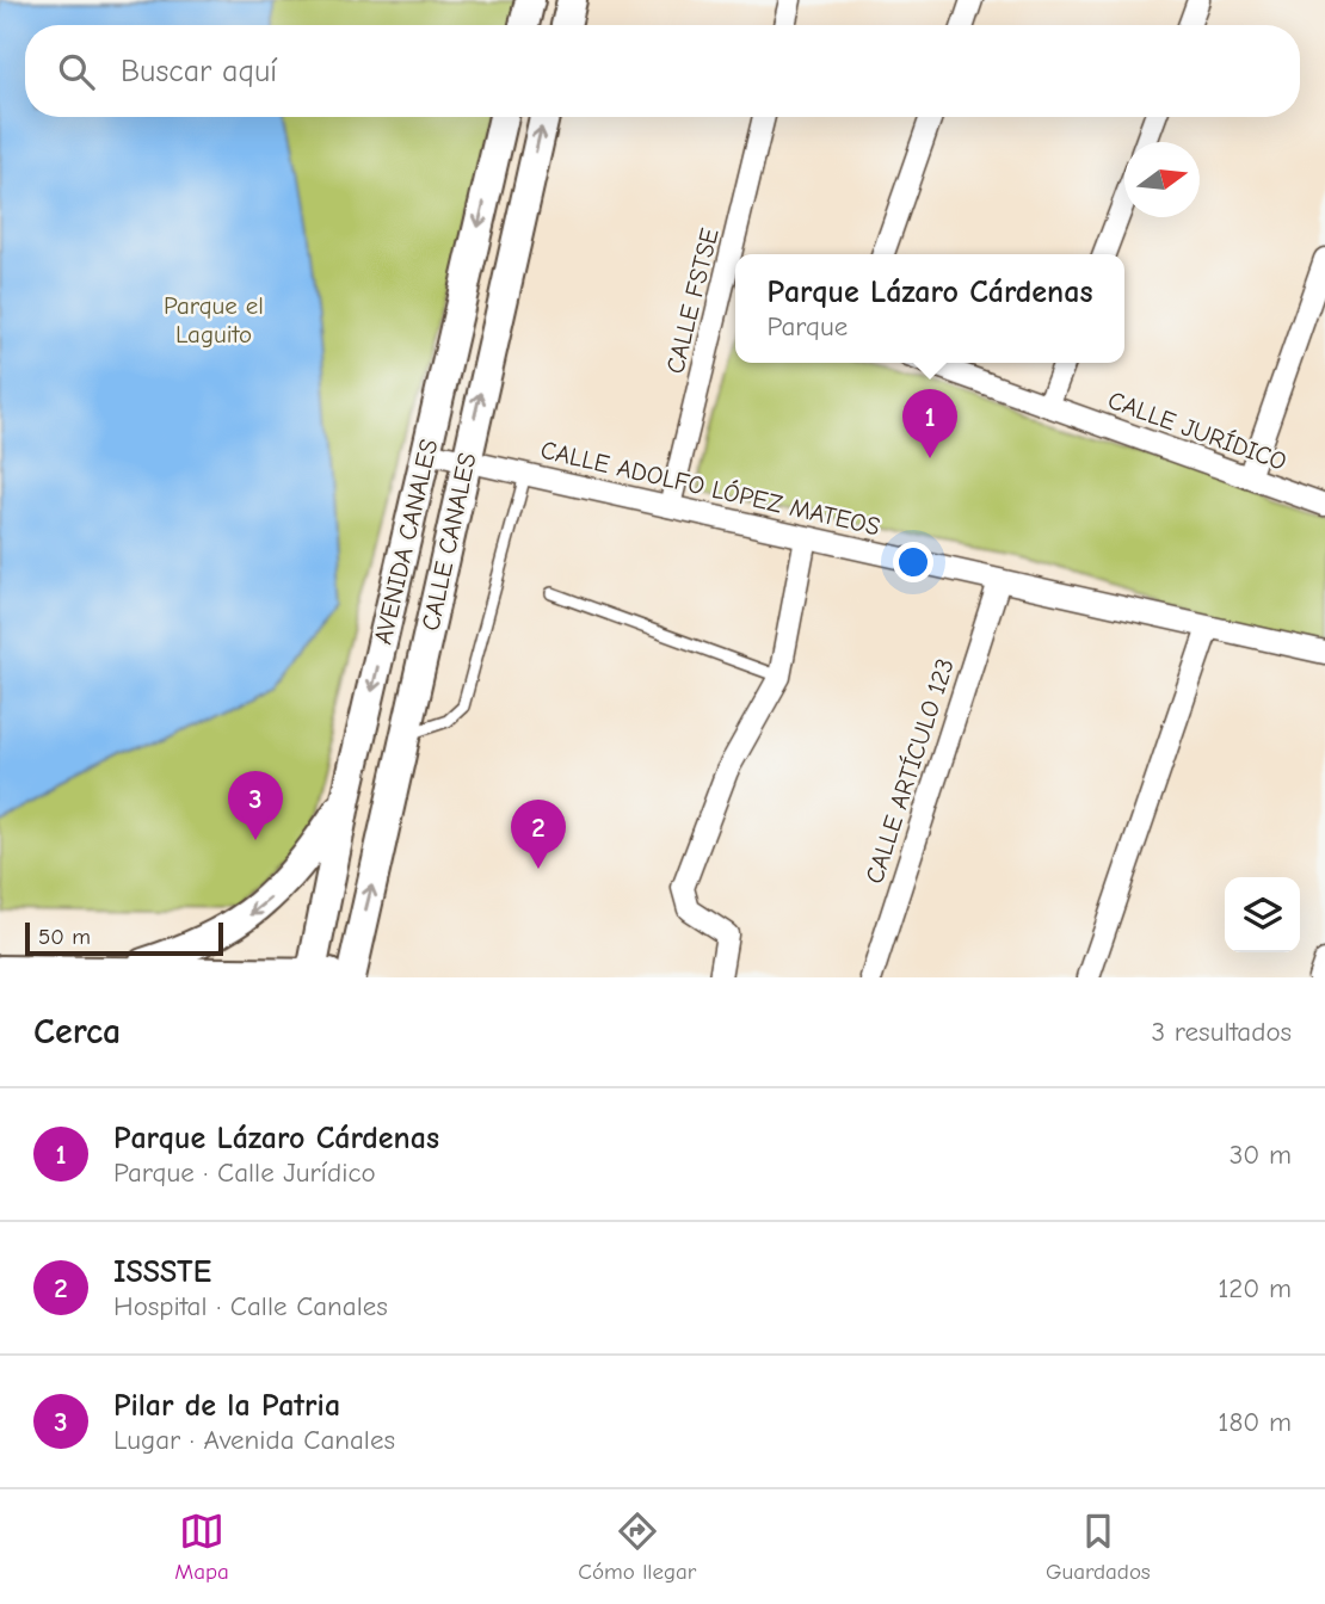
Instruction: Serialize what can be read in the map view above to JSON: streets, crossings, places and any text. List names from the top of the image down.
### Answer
{
  "streets": {
    "main road": ["AVENIDA CANALES", "CALLE CANALES"],
    "street": [
      "CALLE FSTSE",
      "CALLE JURÍDICO",
      "CALLE ADOLFO LÓPEZ MATEOS",
      "CALLE ARTÍCULO 123"
    ]
  },
  "crossings": [
    ["CALLE FSTSE", "CALLE ADOLFO LÓPEZ MATEOS"],
    ["CALLE ADOLFO LÓPEZ MATEOS", "AVENIDA CANALES"],
    ["CALLE ADOLFO LÓPEZ MATEOS", "CALLE CANALES"],
    ["CALLE ADOLFO LÓPEZ MATEOS", "CALLE ARTÍCULO 123"]
  ],
  "one_way": ["AVENIDA CANALES", "CALLE CANALES"],
  "parks": ["Parque el Laguito"],
  "scale_bar": "50 m",
  "north": "right",
  "page": {
    "search": "Buscar aquí",
    "popup": ["Parque Lázaro Cárdenas", "Parque"],
    "pins": ["1", "3", "2"],
    "scale": "50 m",
    "heading": ["Cerca", "3 resultados"],
    "list": [
      {
        "mark": "1",
        "name": "Parque Lázaro Cárdenas",
        "note": "Parque · Calle Jurídico",
        "value": "30 m"
      },
      {
        "mark": "2",
        "name": "ISSSTE",
        "note": "Hospital · Calle Canales",
        "value": "120 m"
      },
      {
        "mark": "3",
        "name": "Pilar de la Patria",
        "note": "Lugar · Avenida Canales",
        "value": "180 m"
      }
    ],
    "nav": ["Mapa", "Cómo llegar", "Guardados"]
  }
}
